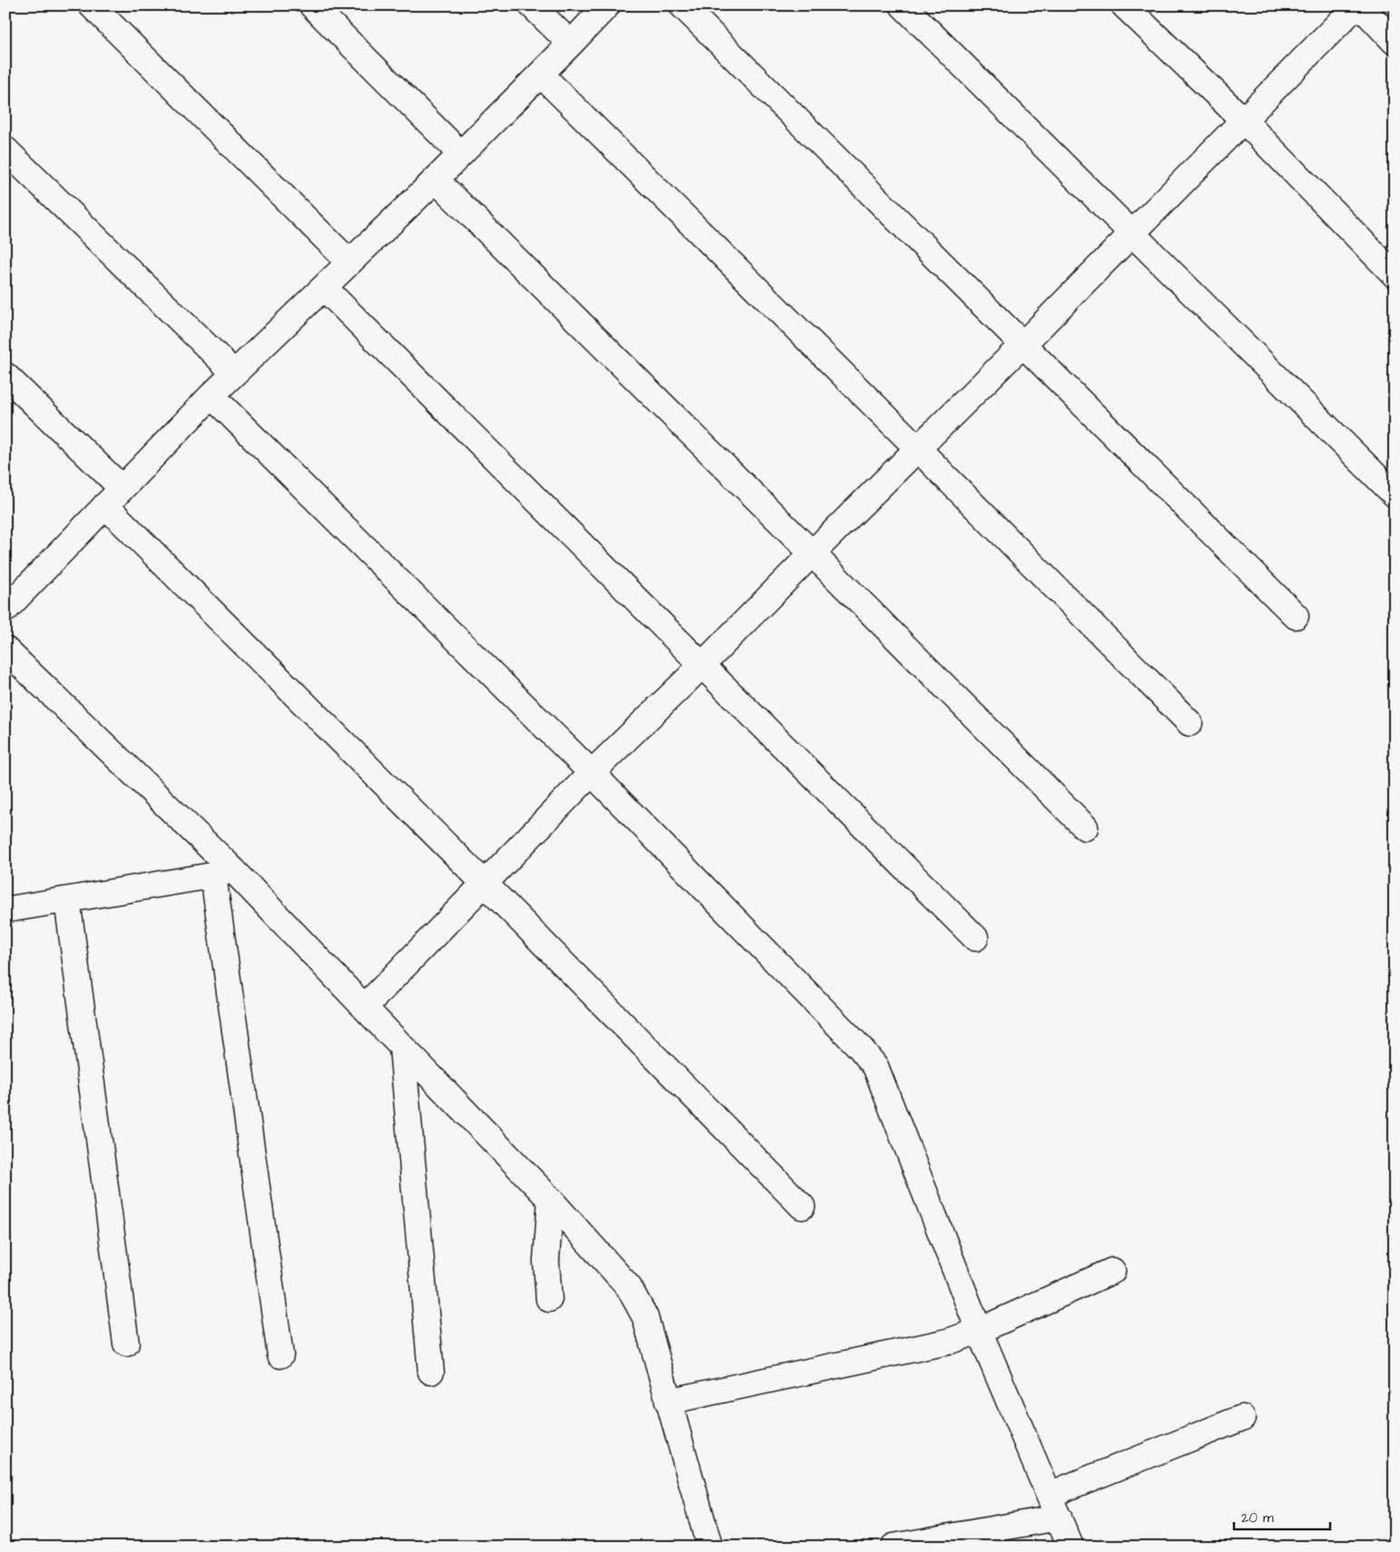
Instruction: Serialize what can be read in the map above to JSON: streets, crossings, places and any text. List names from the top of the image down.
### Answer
{
  "scale_bar": "20 m"
}
